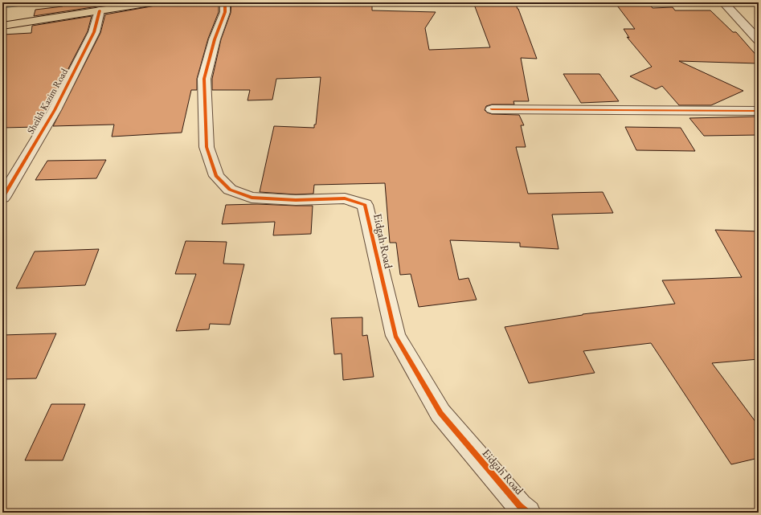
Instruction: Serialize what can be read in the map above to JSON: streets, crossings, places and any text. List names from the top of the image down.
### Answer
{
  "streets": {
    "street": ["Sheikh Kazim Road", "Eidgah Road"]
  }
}
